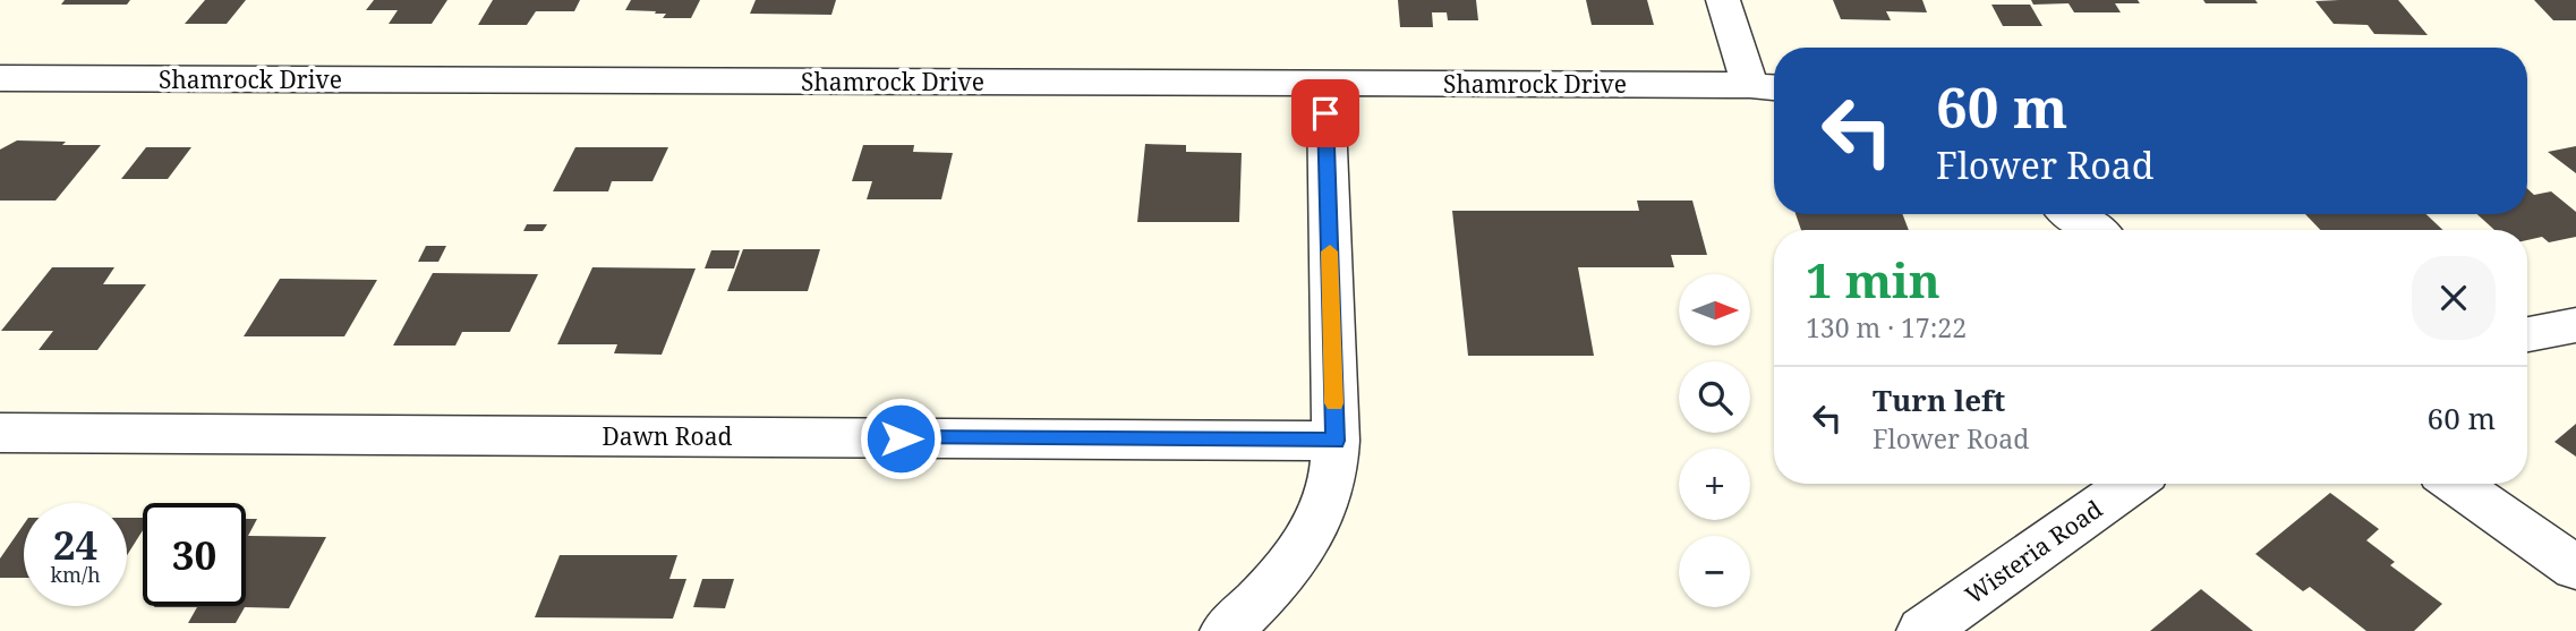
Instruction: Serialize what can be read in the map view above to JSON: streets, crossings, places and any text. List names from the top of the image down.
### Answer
{
  "streets": {
    "street": ["Shamrock Drive", "Dawn Road", "Wisteria Road"]
  },
  "north": "right",
  "page": {
    "turn": ["60 m", "Flower Road"],
    "heading": ["1 min", "130 m · 17:22"],
    "map_buttons": ["+", "−"],
    "list": [
      {
        "name": "Turn left",
        "note": "Flower Road",
        "value": "60 m"
      }
    ],
    "speed": "24 km/h",
    "limit": "30"
  }
}
